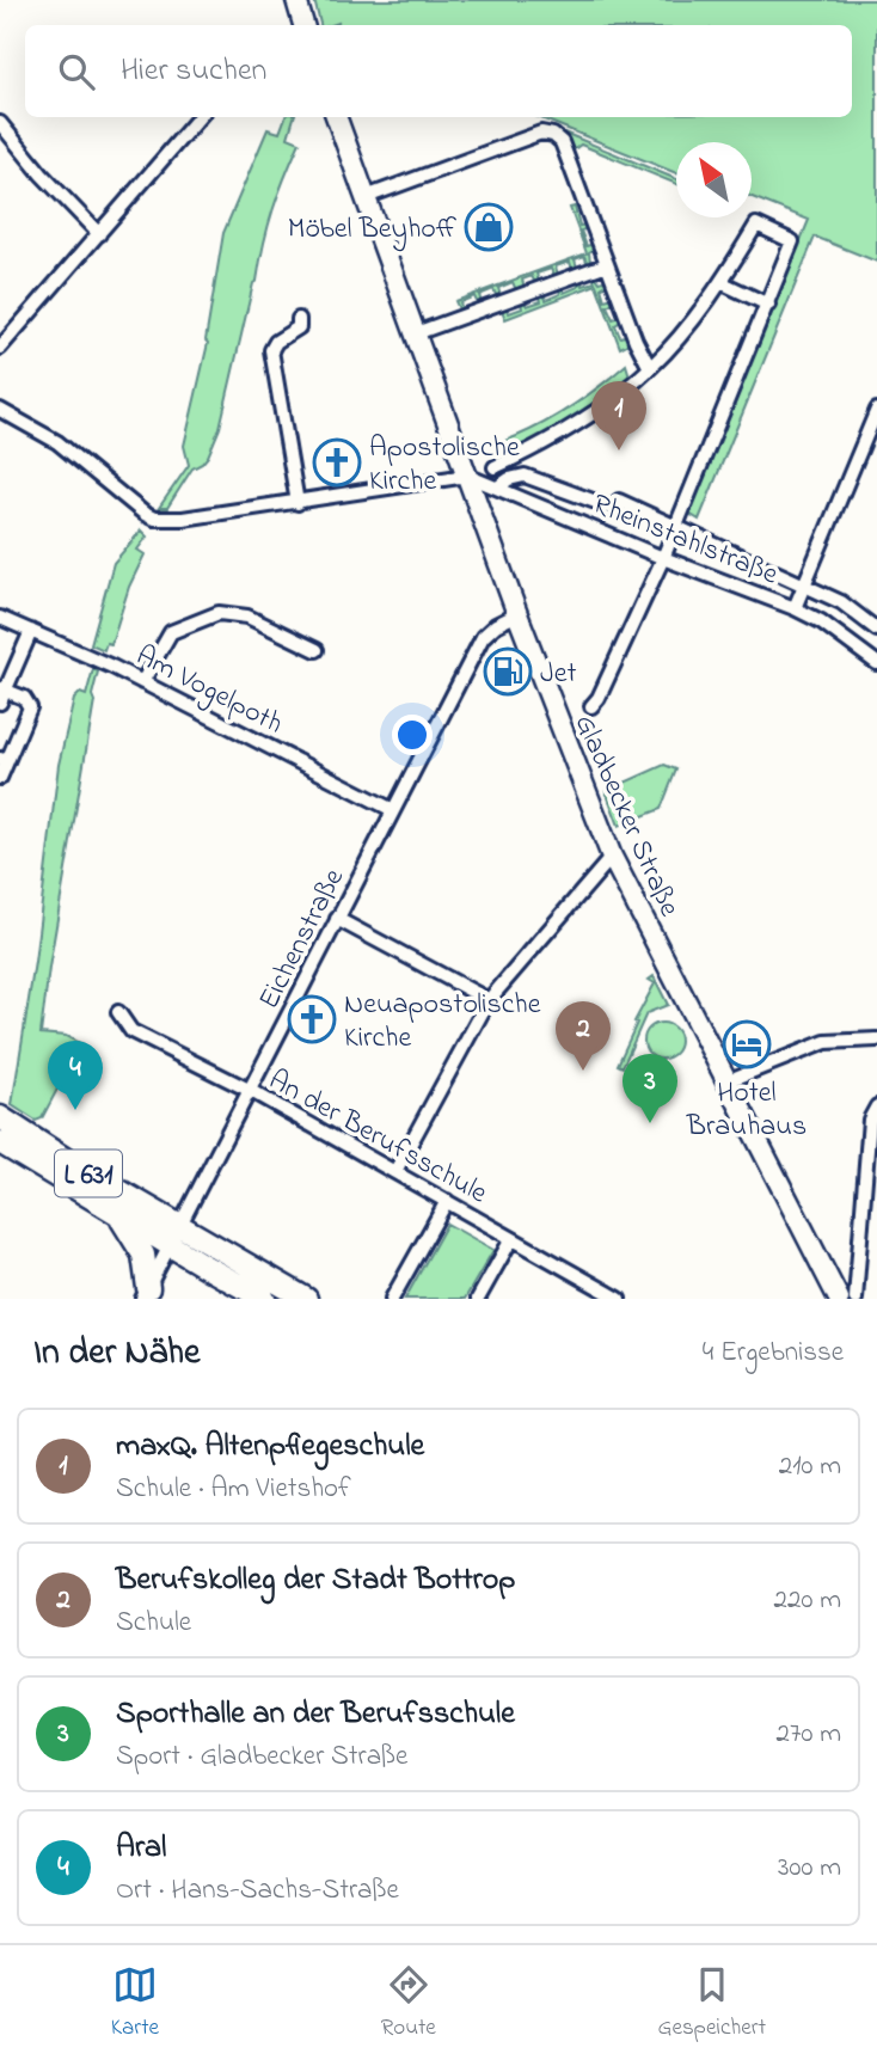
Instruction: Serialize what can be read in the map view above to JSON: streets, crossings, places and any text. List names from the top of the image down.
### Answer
{
  "streets": {
    "main road": ["Gladbecker Straße", "L 631"],
    "street": [
      "Rheinstahlstraße",
      "Am Vogelpoth",
      "Eichenstraße",
      "An der Berufsschule"
    ]
  },
  "crossings": [
    ["Rheinstahlstraße", "Gladbecker Straße"],
    ["Am Vogelpoth", "Eichenstraße"],
    ["Gladbecker Straße", "Eichenstraße"],
    ["Eichenstraße", "An der Berufsschule"],
    ["Eichenstraße", "L 631"]
  ],
  "places": {
    "shop": ["Möbel Beyhoff"],
    "church": ["Apostolische Kirche", "Neuapostolische Kirche"],
    "fuel station": ["Jet"],
    "hotel": ["Hotel Brauhaus"]
  },
  "north": "top left",
  "page": {
    "search": "Hier suchen",
    "pins": [
      "1",
      "2",
      "4",
      "3"
    ],
    "heading": ["In der Nähe", "4 Ergebnisse"],
    "list": [
      {
        "mark": "1",
        "name": "maxQ. Altenpflegeschule",
        "note": "Schule · Am Vietshof",
        "value": "210 m"
      },
      {
        "mark": "2",
        "name": "Berufskolleg der Stadt Bottrop",
        "note": "Schule",
        "value": "220 m"
      },
      {
        "mark": "3",
        "name": "Sporthalle an der Berufsschule",
        "note": "Sport · Gladbecker Straße",
        "value": "270 m"
      },
      {
        "mark": "4",
        "name": "Aral",
        "note": "Ort · Hans-Sachs-Straße",
        "value": "300 m"
      }
    ],
    "nav": ["Karte", "Route", "Gespeichert"]
  }
}
